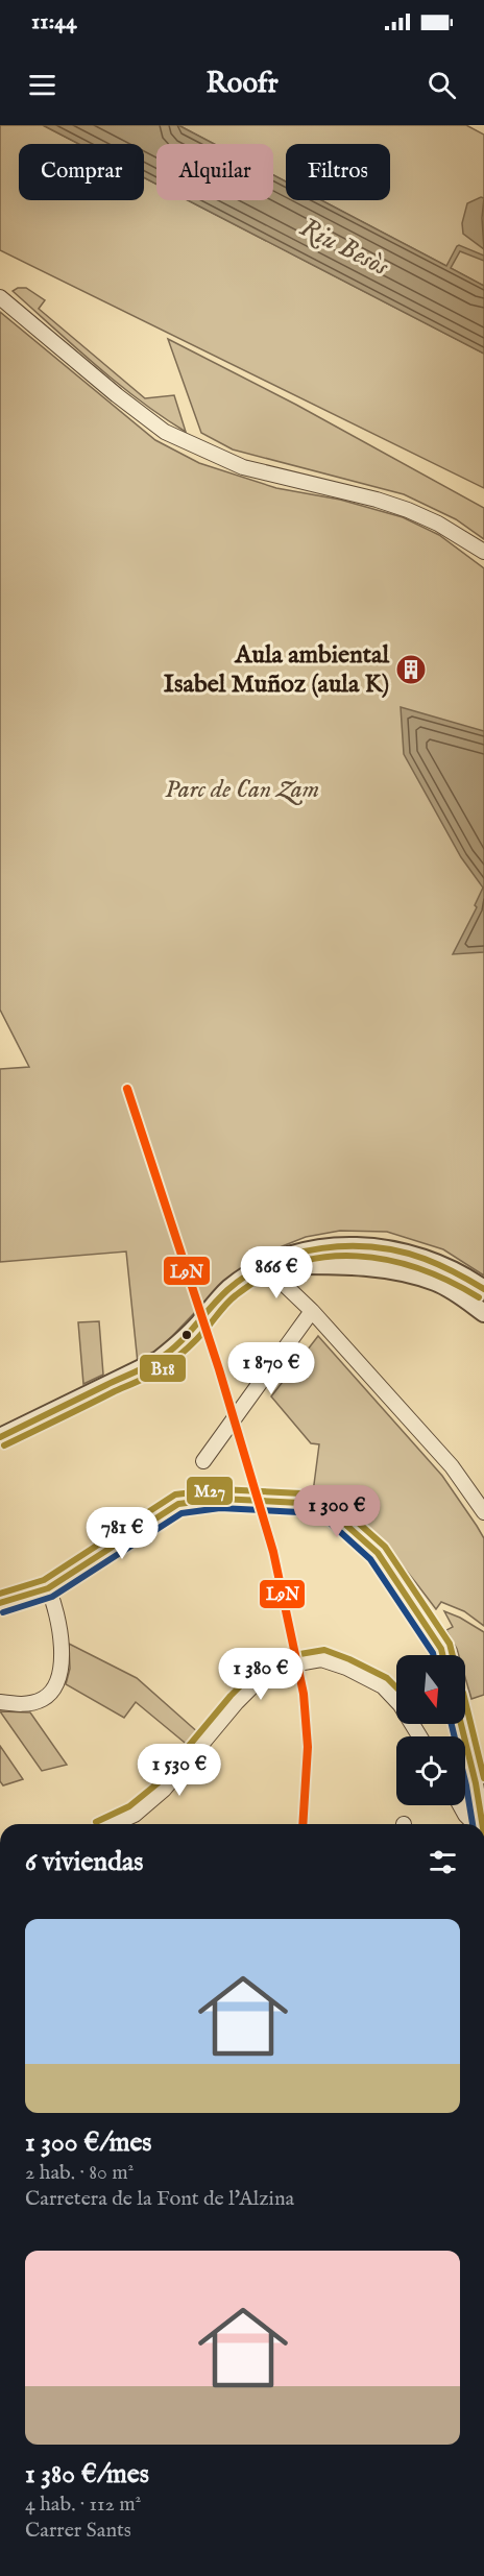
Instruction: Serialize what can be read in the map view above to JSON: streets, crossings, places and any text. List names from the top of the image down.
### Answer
{
  "water": ["Riu Besòs"],
  "parks": ["Parc de Can Zam"],
  "places": {
    "building": ["Aula ambiental Isabel Muñoz (aula K)"]
  },
  "lines": ["transit line L9N", "transit line B18", "transit line M27"],
  "north": "bottom",
  "page": {
    "status": "11:44",
    "header": "Roofr",
    "chip": ["Comprar", "Alquilar", "Filtros"],
    "price": [
      "866 €",
      "1 870 €",
      "1 300 €",
      "781 €",
      "1 380 €",
      "1 530 €"
    ],
    "heading": "6 viviendas",
    "list": [
      {
        "name": "1 300 €/mes",
        "note": "2 hab. · 80 m² · Carretera de la Font de l'Alzina"
      },
      {
        "name": "1 380 €/mes",
        "note": "4 hab. · 112 m² · Carrer Sants"
      }
    ]
  }
}
